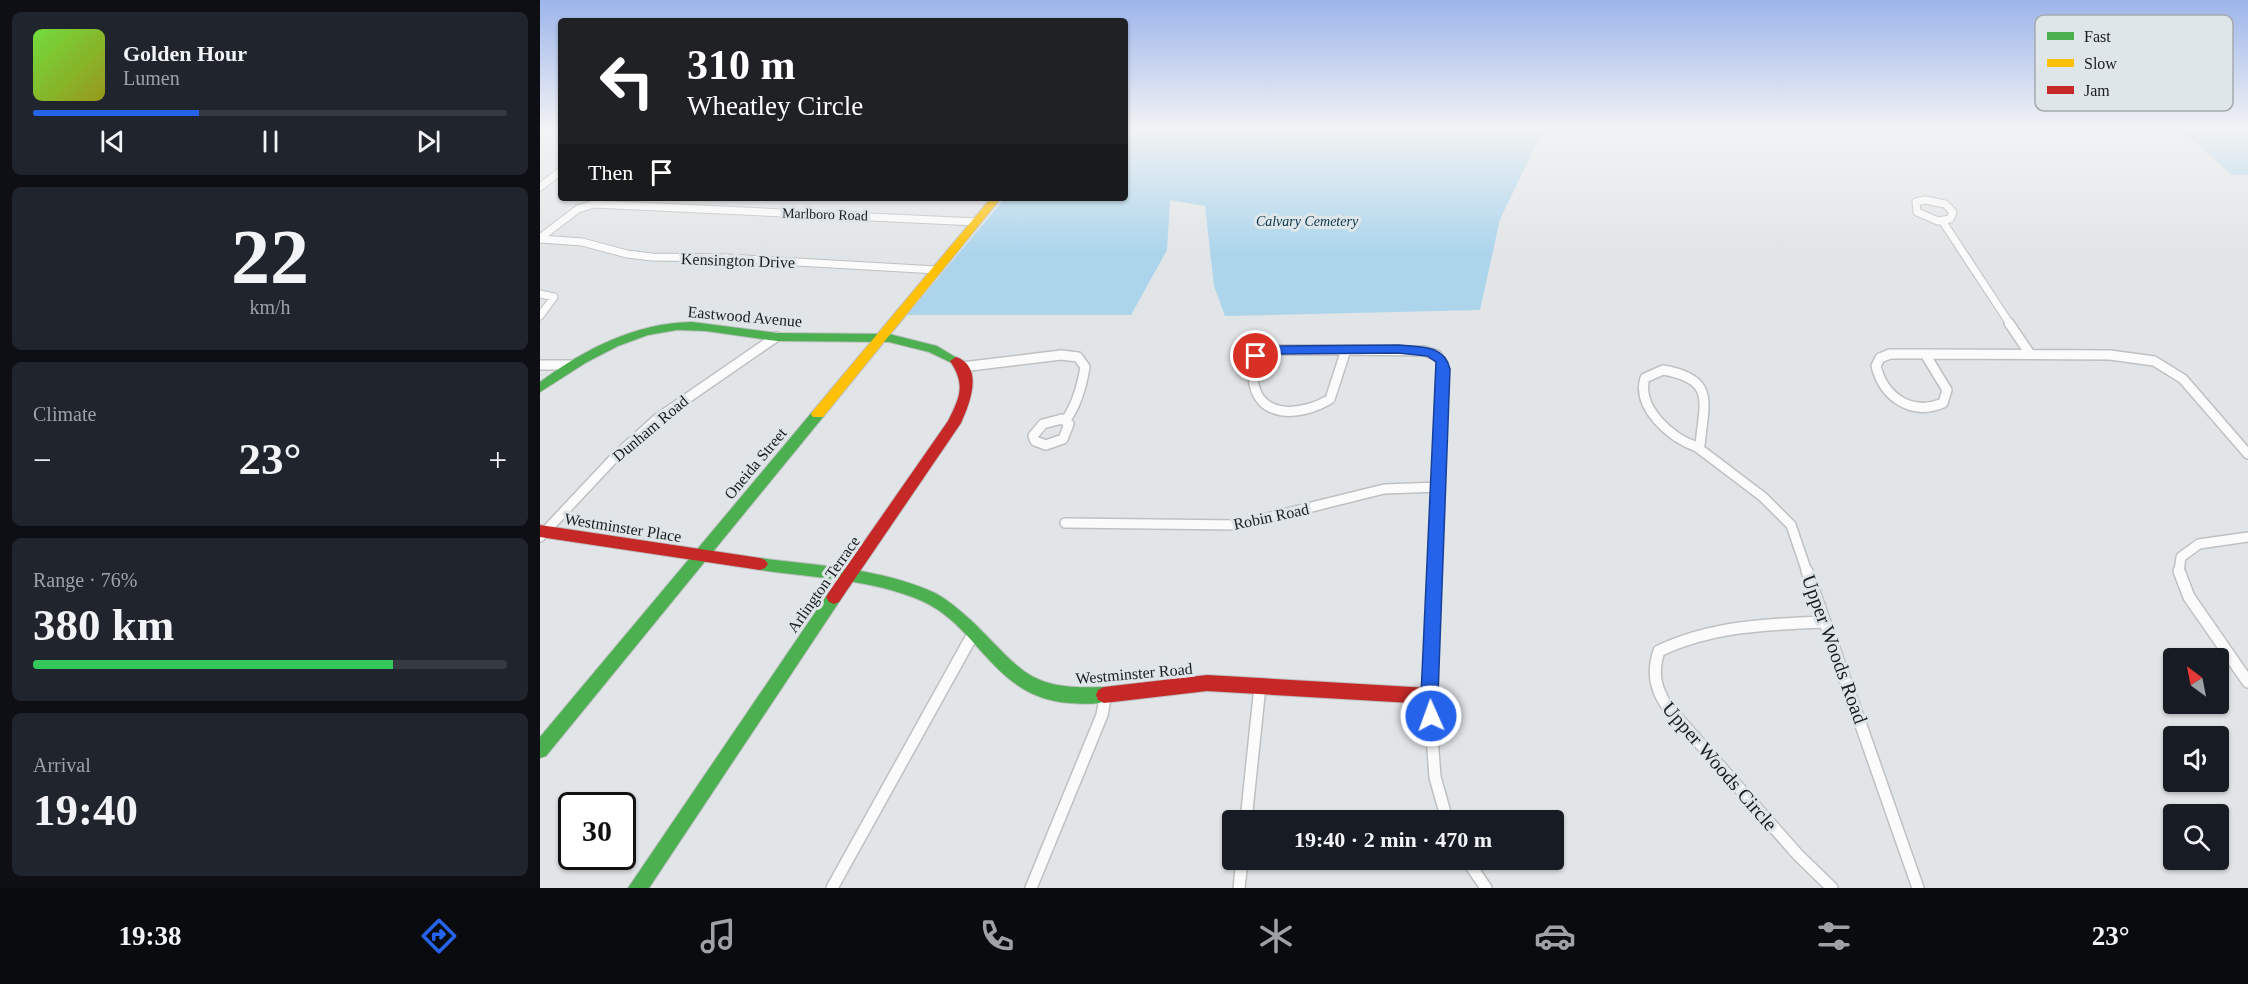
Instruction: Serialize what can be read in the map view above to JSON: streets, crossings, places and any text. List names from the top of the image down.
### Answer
{
  "streets": {
    "street": [
      "Marlboro Road",
      "Kensington Drive",
      "Eastwood Avenue",
      "Dunham Road",
      "Oneida Street",
      "Robin Road",
      "Westminster Place",
      "Arlington Terrace",
      "Upper Woods Road",
      "Westminster Road",
      "Upper Woods Circle"
    ]
  },
  "crossings": [
    ["Marlboro Road", "Kensington Drive"],
    ["Marlboro Road", "Oneida Street"],
    ["Kensington Drive", "Oneida Street"],
    ["Eastwood Avenue", "Dunham Road"],
    ["Eastwood Avenue", "Oneida Street"],
    ["Dunham Road", "Westminster Place"],
    ["Oneida Street", "Westminster Place"],
    ["Oneida Street", "Westminster Road"],
    ["Westminster Place", "Westminster Road"],
    ["Arlington Terrace", "Westminster Road"],
    ["Upper Woods Road", "Upper Woods Circle"]
  ],
  "parks": ["Calvary Cemetery"],
  "legend": ["Fast", "Slow", "Jam"],
  "north": "top left",
  "page": {
    "turn": ["310 m", "Wheatley Circle"],
    "song": ["Golden Hour", "Lumen"],
    "then": "Then",
    "tile": [
      ["22", "km/h"],
      "Climate",
      ["Range · 76%", "380 km"],
      ["Arrival", "19:40"]
    ],
    "heat": ["−", "23°", "+"],
    "limit": "30",
    "trip": "19:40 · 2 min · 470 m",
    "tabs": ["19:38", "23°"]
  }
}
